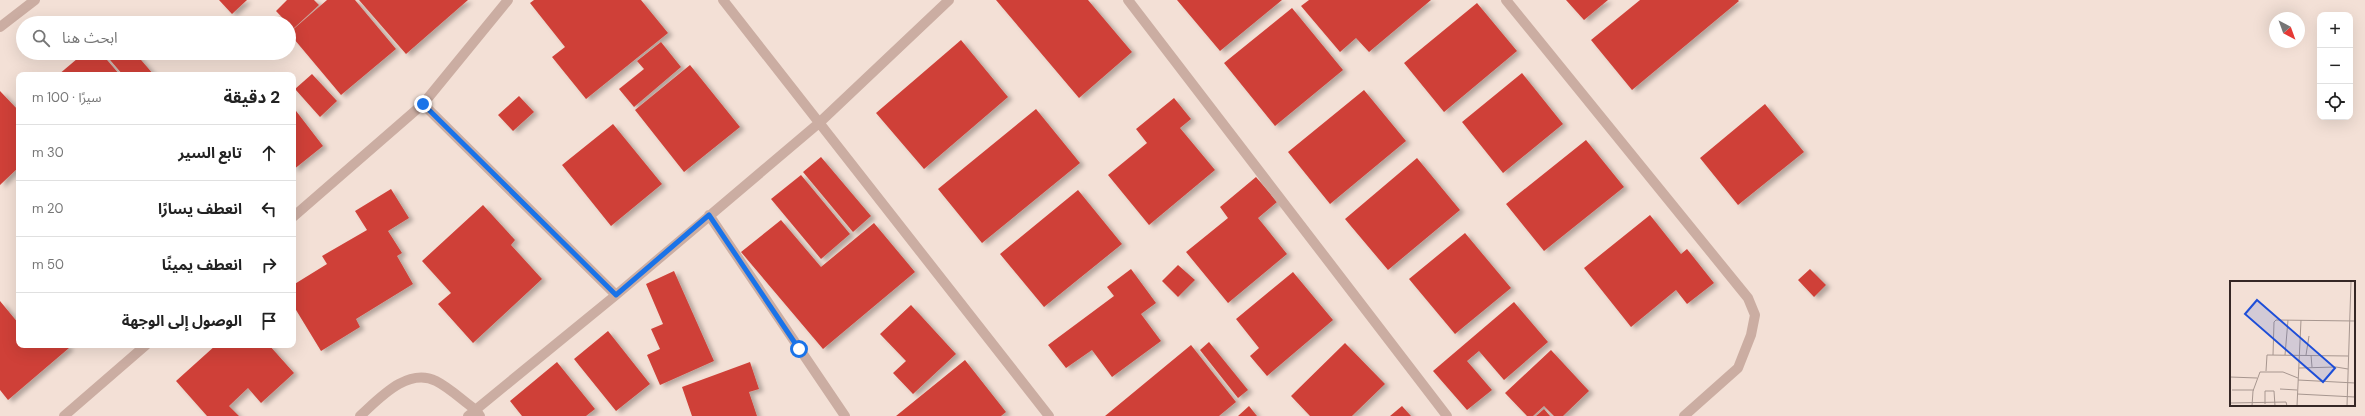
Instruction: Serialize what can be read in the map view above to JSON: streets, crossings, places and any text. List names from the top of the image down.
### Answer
{
  "north": "bottom right",
  "page": {
    "map_buttons": ["+", "−"],
    "search": "ابحث هنا",
    "heading": ["2 دقيقة", "سيرًا · 100 m"],
    "list": [
      ["تابع السير", "30 m"],
      ["انعطف يسارًا", "20 m"],
      ["انعطف يمينًا", "50 m"],
      "الوصول إلى الوجهة"
    ]
  }
}
